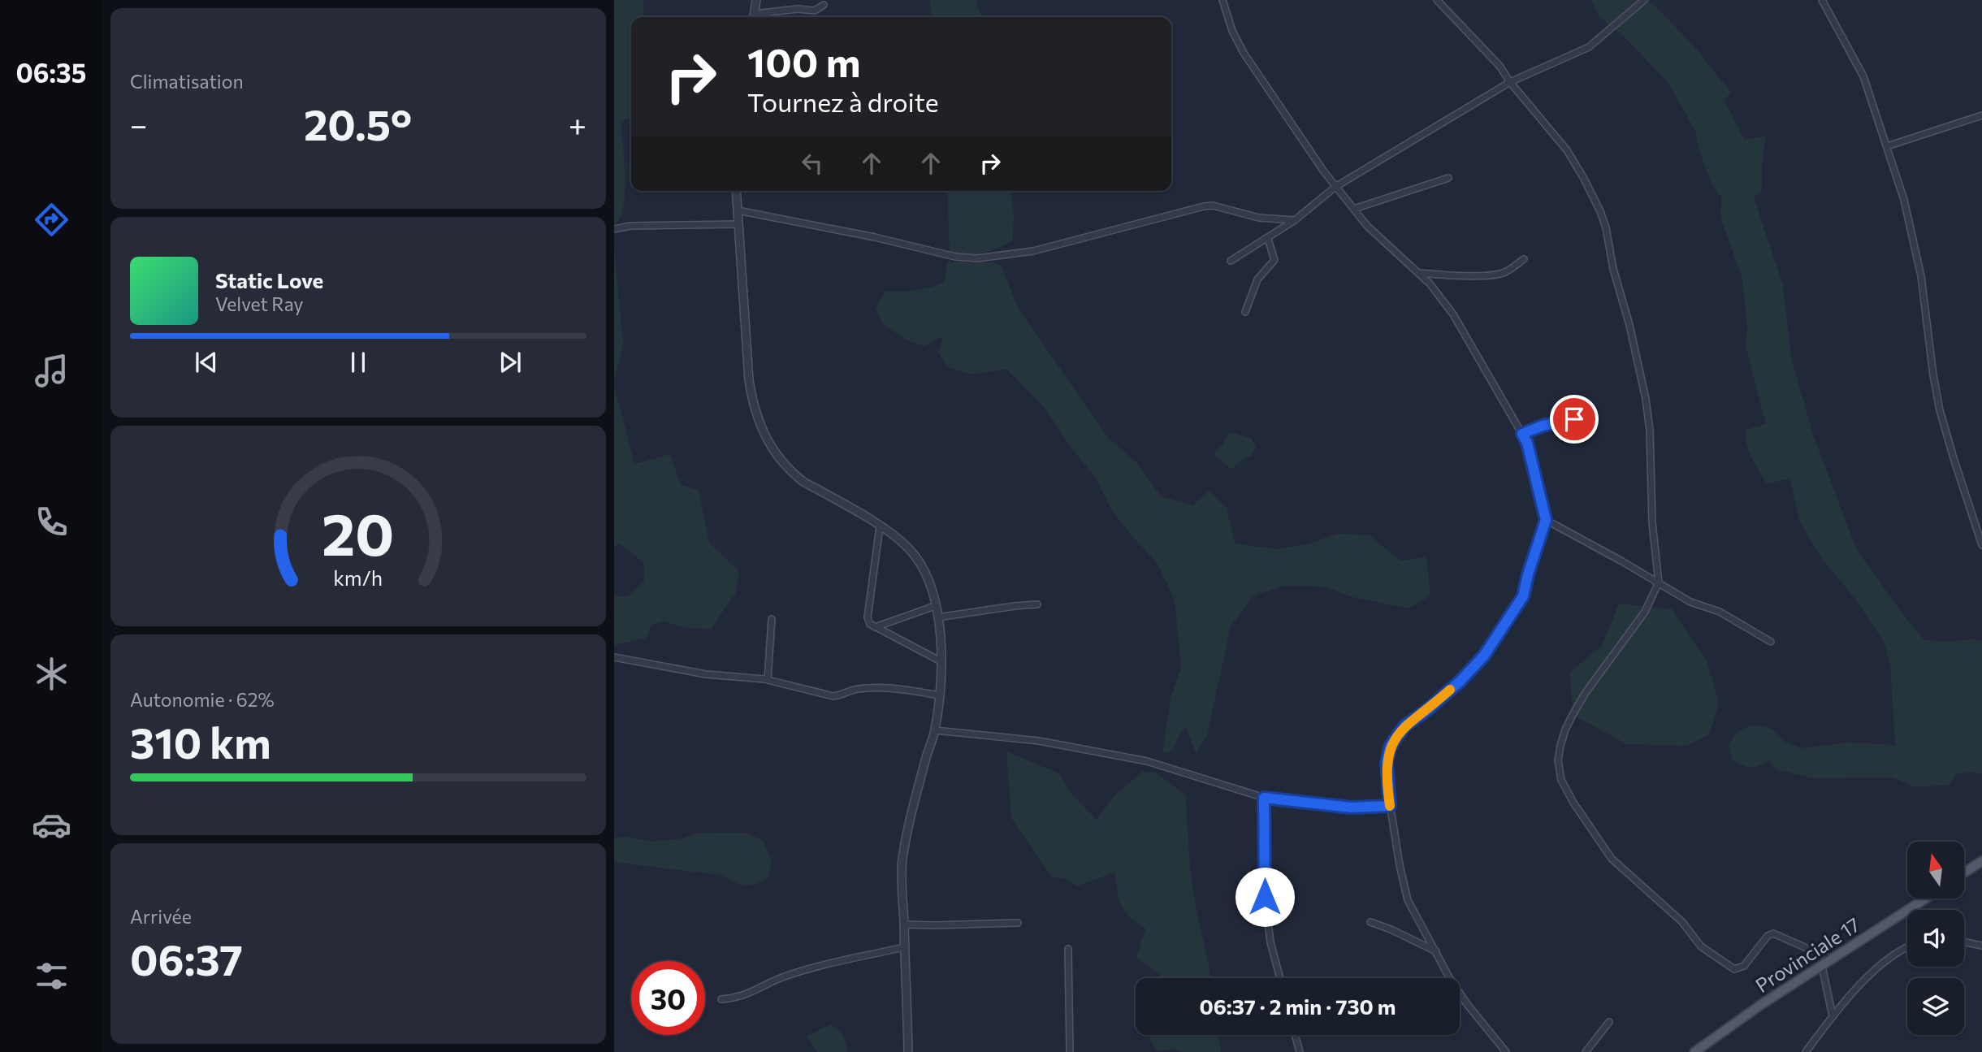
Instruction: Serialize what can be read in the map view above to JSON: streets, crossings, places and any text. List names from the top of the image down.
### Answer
{
  "streets": {
    "main road": ["Provinciale 17"]
  },
  "north": "top",
  "page": {
    "tabs": "06:35",
    "tile": [
      "Climatisation",
      ["Autonomie · 62%", "310 km"],
      ["Arrivée", "06:37"]
    ],
    "turn": ["100 m", "Tournez à droite"],
    "heat": ["−", "20.5°", "+"],
    "song": ["Static Love", "Velvet Ray"],
    "limit": "30",
    "trip": "06:37 · 2 min · 730 m",
    "gauge": ["20", "km/h"]
  }
}
